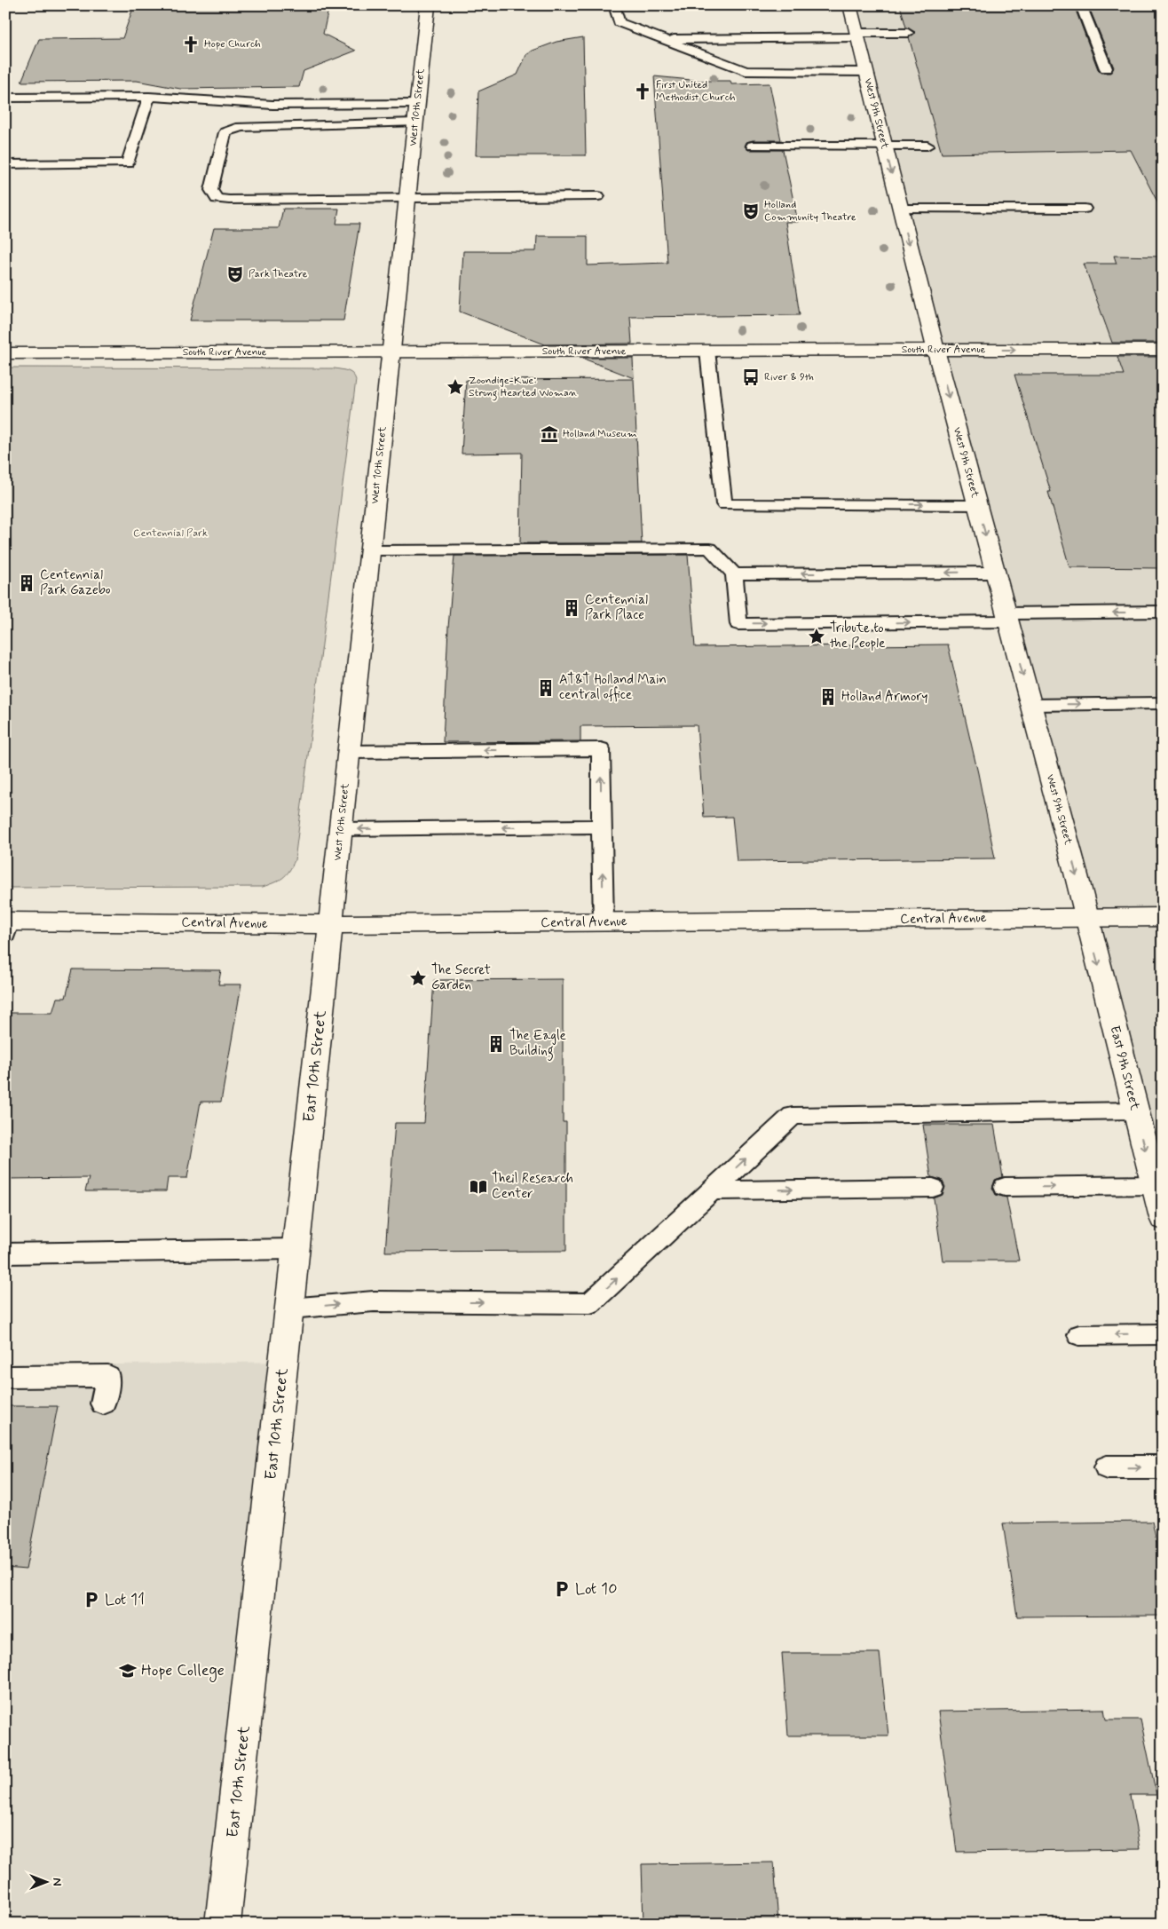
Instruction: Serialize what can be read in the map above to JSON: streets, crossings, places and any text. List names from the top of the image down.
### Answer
{
  "streets": {
    "street": [
      "West 10th Street",
      "West 9th Street",
      "South River Avenue",
      "Central Avenue",
      "East 10th Street",
      "East 9th Street"
    ]
  },
  "crossings": [
    ["West 10th Street", "South River Avenue"],
    ["West 10th Street", "Central Avenue"],
    ["West 10th Street", "East 10th Street"],
    ["West 9th Street", "South River Avenue"],
    ["West 9th Street", "Central Avenue"],
    ["West 9th Street", "East 9th Street"],
    ["Central Avenue", "East 10th Street"],
    ["Central Avenue", "East 9th Street"]
  ],
  "one_way": ["West 9th Street", "East 9th Street"],
  "parks": ["Centennial Park"],
  "places": {
    "church": ["Hope Church", "First United Methodist Church"],
    "theatre": ["Holland Community Theatre", "Park Theatre"],
    "bus stop": ["River & 9th"],
    "place": ["Zoondige-Kwe: Strong Hearted Woman", "Tribute to the People", "The Secret Garden"],
    "museum": ["Holland Museum"],
    "building": [
      "Centennial Park Gazebo",
      "Centennial Park Place",
      "AT&T Holland Main central office",
      "Holland Armory",
      "The Eagle Building"
    ],
    "library": ["Theil Research Center"],
    "parking": ["Lot 10", "Lot 11"],
    "school or university": ["Hope College"]
  },
  "north": "right"
}
